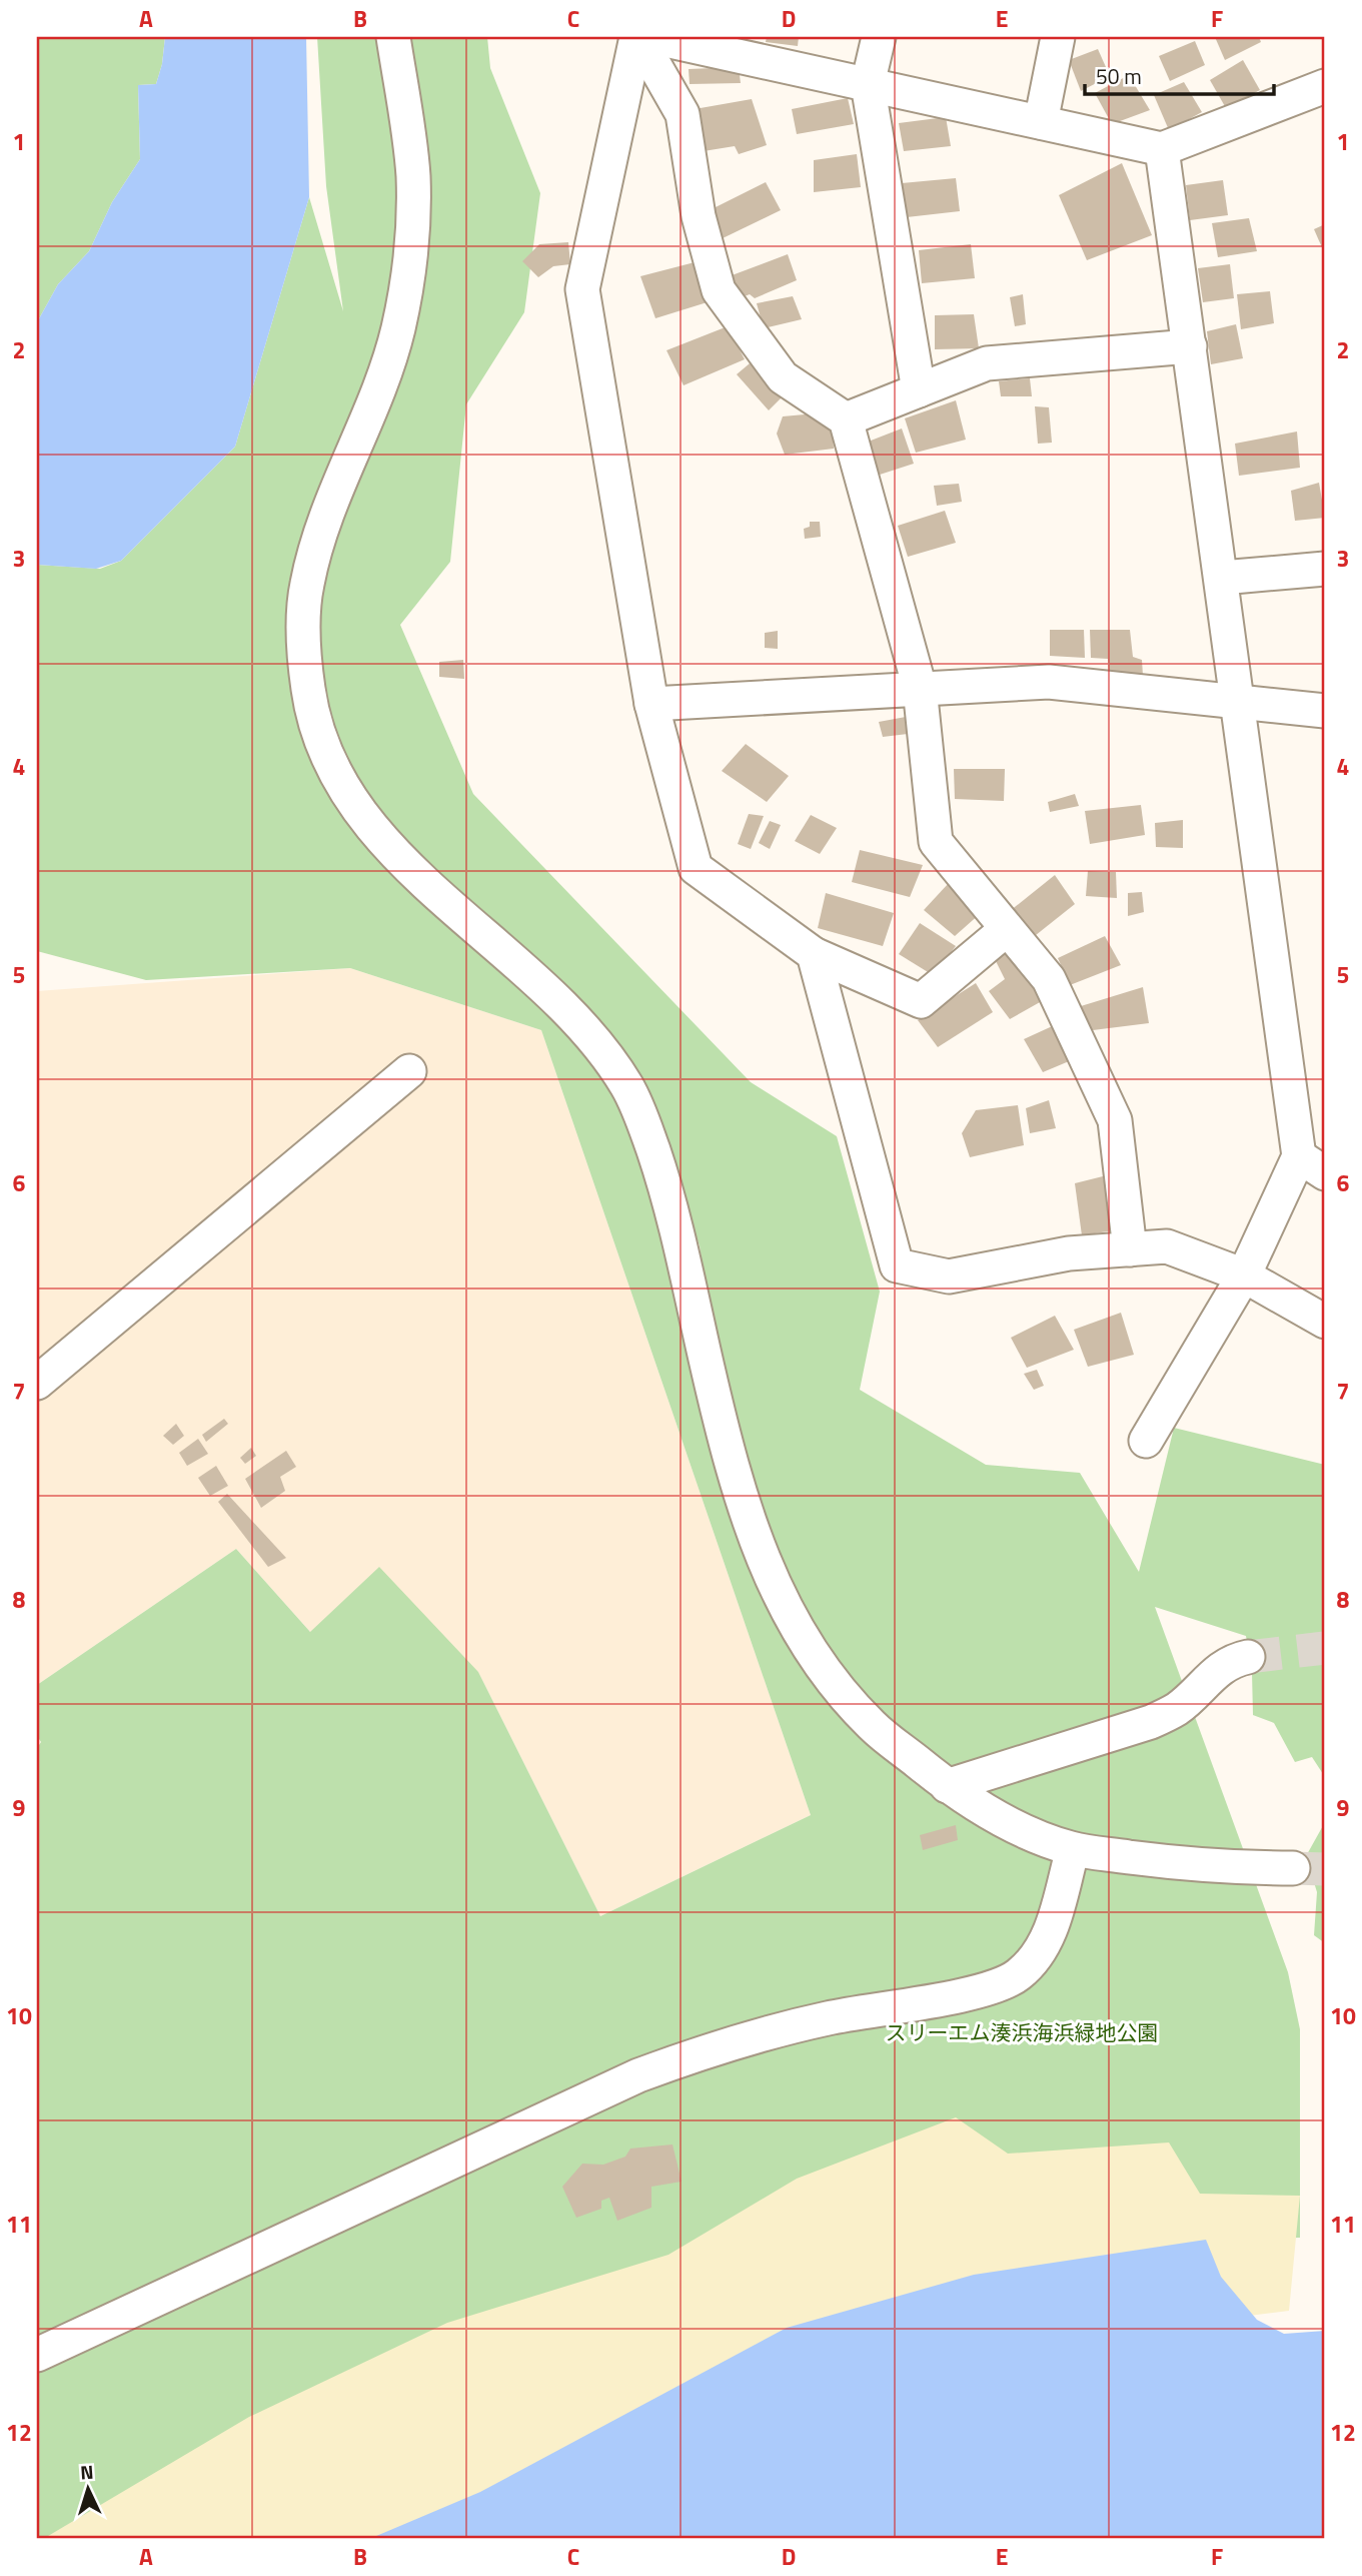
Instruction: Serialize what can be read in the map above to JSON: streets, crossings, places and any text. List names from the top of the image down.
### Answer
{
  "parks": ["スリーエム湊浜海浜緑地公園"],
  "scale_bar": "50 m",
  "north": "top",
  "grid": {
    "columns": [
      "A",
      "B",
      "C",
      "D",
      "E",
      "F"
    ],
    "rows": [
      "1",
      "2",
      "3",
      "4",
      "5",
      "6",
      "7",
      "8",
      "9",
      "10",
      "11",
      "12"
    ]
  }
}
